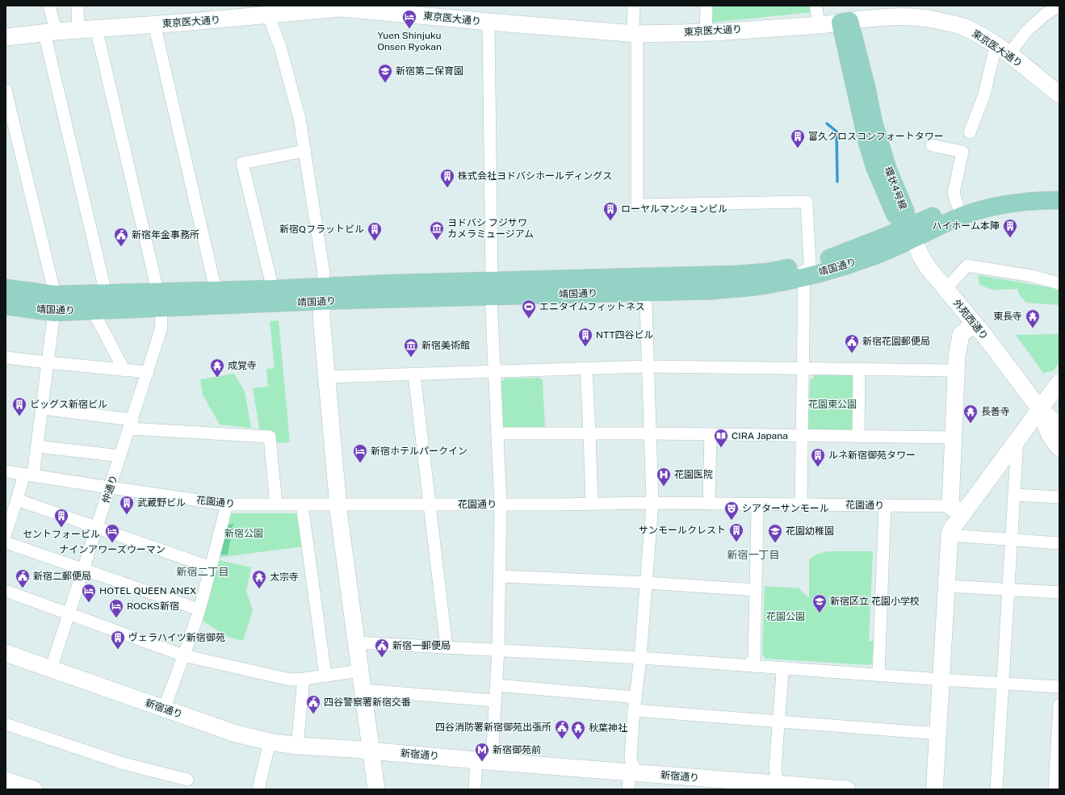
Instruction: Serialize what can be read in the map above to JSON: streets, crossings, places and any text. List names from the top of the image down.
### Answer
{
  "streets": {
    "main road": ["環状4号線", "靖国通り"],
    "street": [
      "東京医大通り",
      "外苑西通り",
      "仲通り",
      "花園通り",
      "新宿通り"
    ]
  },
  "crossings": [
    ["東京医大通り", "環状4号線"],
    ["東京医大通り", "仲通り"],
    ["環状4号線", "靖国通り"],
    ["環状4号線", "外苑西通り"],
    ["靖国通り", "外苑西通り"],
    ["靖国通り", "仲通り"],
    ["仲通り", "花園通り"],
    ["仲通り", "新宿通り"]
  ],
  "districts": ["新宿一丁目", "新宿二丁目"],
  "parks": ["花園東公園", "新宿公園", "花園公園"],
  "places": {
    "hotel": [
      "Yuen Shinjuku Onsen Ryokan",
      "新宿ホテルパークイン",
      "ナインアワーズウーマン",
      "HOTEL QUEEN ANEX",
      "ROCKS新宿"
    ],
    "school or university": ["新宿第二保育園", "花園幼稚園", "新宿区立 花園小学校"],
    "building": [
      "富久クロスコンフォートタワー",
      "株式会社ヨドバシホールディングス",
      "ローヤルマンションビル",
      "ハイホーム本陣",
      "新宿Qフラットビル",
      "NTT四谷ビル",
      "ビッグス新宿ビル",
      "ルネ新宿御苑タワー",
      "武蔵野ビル",
      "セントフォービル",
      "サンモールクレスト",
      "ヴェラハイツ新宿御苑"
    ],
    "museum": ["ヨドバシ フジサワ カメラミュージアム", "新宿美術館"],
    "public building": [
      "新宿年金事務所",
      "新宿花園郵便局",
      "新宿二郵便局",
      "新宿一郵便局",
      "四谷警察署新宿交番",
      "四谷消防署新宿御苑出張所"
    ],
    "sports": ["エニタイムフィットネス"],
    "temple": [
      "東長寺",
      "成覚寺",
      "長善寺",
      "太宗寺",
      "秋葉神社"
    ],
    "library": ["CIRA Japana"],
    "hospital": ["花園医院"],
    "theatre": ["シアターサンモール"],
    "metro station": ["新宿御苑前"]
  }
}
